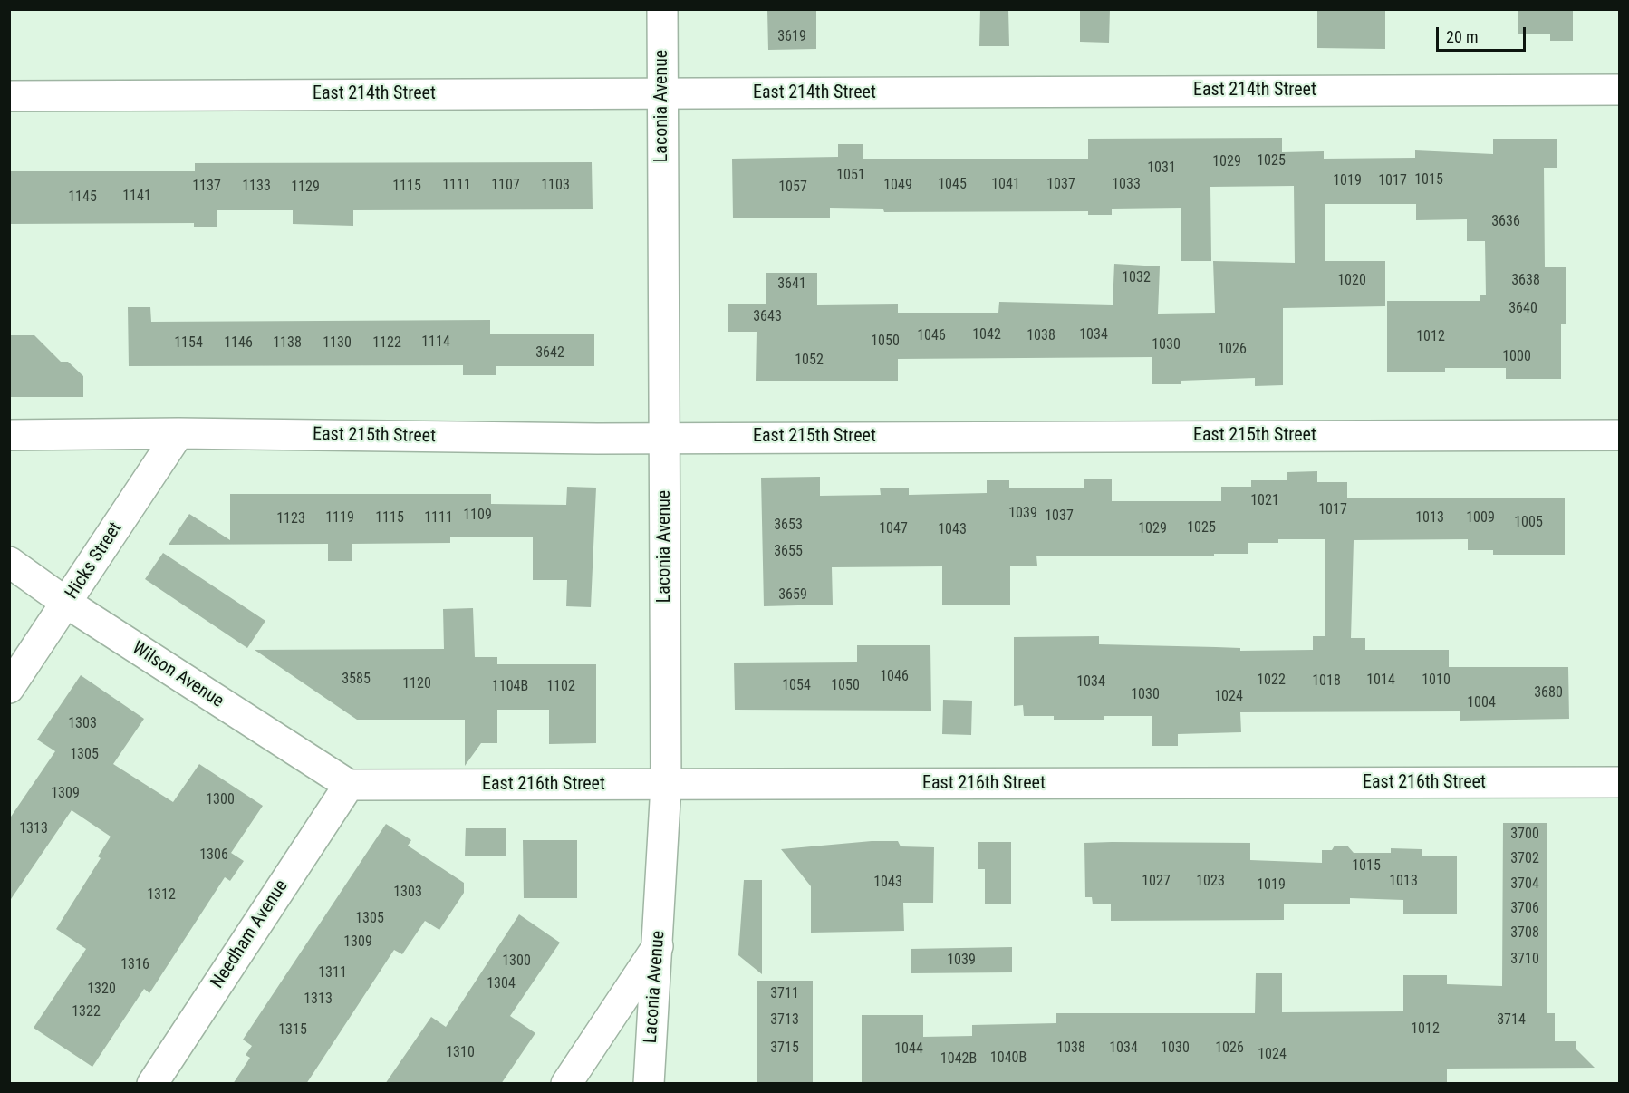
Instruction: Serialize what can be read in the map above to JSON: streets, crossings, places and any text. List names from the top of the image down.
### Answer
{
  "streets": {
    "street": [
      "East 214th Street",
      "Laconia Avenue",
      "East 215th Street",
      "Hicks Street",
      "Wilson Avenue",
      "East 216th Street",
      "Needham Avenue"
    ]
  },
  "crossings": [
    ["East 214th Street", "Laconia Avenue"],
    ["Laconia Avenue", "East 215th Street"],
    ["Laconia Avenue", "East 216th Street"],
    ["East 215th Street", "Hicks Street"],
    ["Hicks Street", "Wilson Avenue"],
    ["Wilson Avenue", "East 216th Street"],
    ["Wilson Avenue", "Needham Avenue"],
    ["East 216th Street", "Needham Avenue"]
  ],
  "house_numbers": [
    "3619",
    "1025",
    "1029",
    "1031",
    "1051",
    "1015",
    "1019",
    "1017",
    "1045",
    "1041",
    "1037",
    "1033",
    "1111",
    "1107",
    "1103",
    "1049",
    "1137",
    "1133",
    "1115",
    "1129",
    "1057",
    "1141",
    "1145",
    "3636",
    "1032",
    "1020",
    "3638",
    "3641",
    "3640",
    "3643",
    "1042",
    "1034",
    "1046",
    "1038",
    "1012",
    "1050",
    "1114",
    "1154",
    "1146",
    "1138",
    "1130",
    "1122",
    "1030",
    "1026",
    "3642",
    "1000",
    "1052",
    "1021",
    "1017",
    "1039",
    "1109",
    "1037",
    "1119",
    "1115",
    "1111",
    "1013",
    "1009",
    "1123",
    "1005",
    "3653",
    "1025",
    "1047",
    "1029",
    "1043",
    "3655",
    "3659",
    "1046",
    "3585",
    "1022",
    "1014",
    "1010",
    "1018",
    "1034",
    "1120",
    "1054",
    "1050",
    "1104B",
    "1102",
    "3680",
    "1030",
    "1024",
    "1004",
    "1303",
    "1305",
    "1309",
    "1300",
    "1313",
    "3700",
    "1306",
    "3702",
    "1015",
    "1027",
    "1023",
    "1013",
    "1043",
    "3704",
    "1019",
    "1303",
    "1312",
    "3706",
    "1305",
    "3708",
    "1309",
    "3710",
    "1039",
    "1300",
    "1316",
    "1311",
    "1304",
    "1320",
    "3711",
    "1313",
    "1322",
    "3713",
    "3714",
    "1012",
    "1315",
    "3715",
    "1038",
    "1034",
    "1030",
    "1026",
    "1044",
    "1310",
    "1024",
    "1040B",
    "1042B"
  ],
  "scale_bar": "20 m"
}
